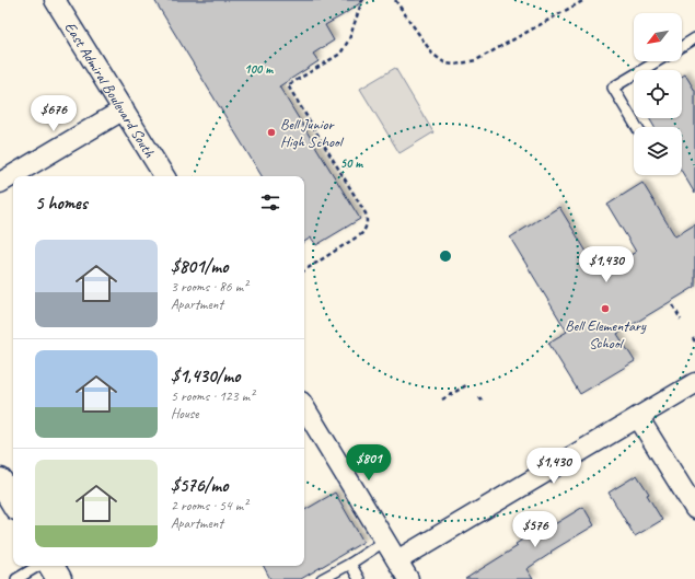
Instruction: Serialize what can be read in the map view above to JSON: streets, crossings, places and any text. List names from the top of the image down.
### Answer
{
  "streets": {
    "street": ["East Admiral Boulevard South"]
  },
  "places": ["Bell Junior High School", "Bell Elementary School"],
  "north": "bottom left",
  "page": {
    "price": [
      "$676",
      "$1,430",
      "$801",
      "$1,430",
      "$576"
    ],
    "heading": "5 homes",
    "list": [
      {
        "name": "$801/mo",
        "note": "3 rooms · 86 m² · Apartment"
      },
      {
        "name": "$1,430/mo",
        "note": "5 rooms · 123 m² · House"
      },
      {
        "name": "$576/mo",
        "note": "2 rooms · 54 m² · Apartment"
      }
    ]
  },
  "rings": ["100 m", "50 m"]
}
